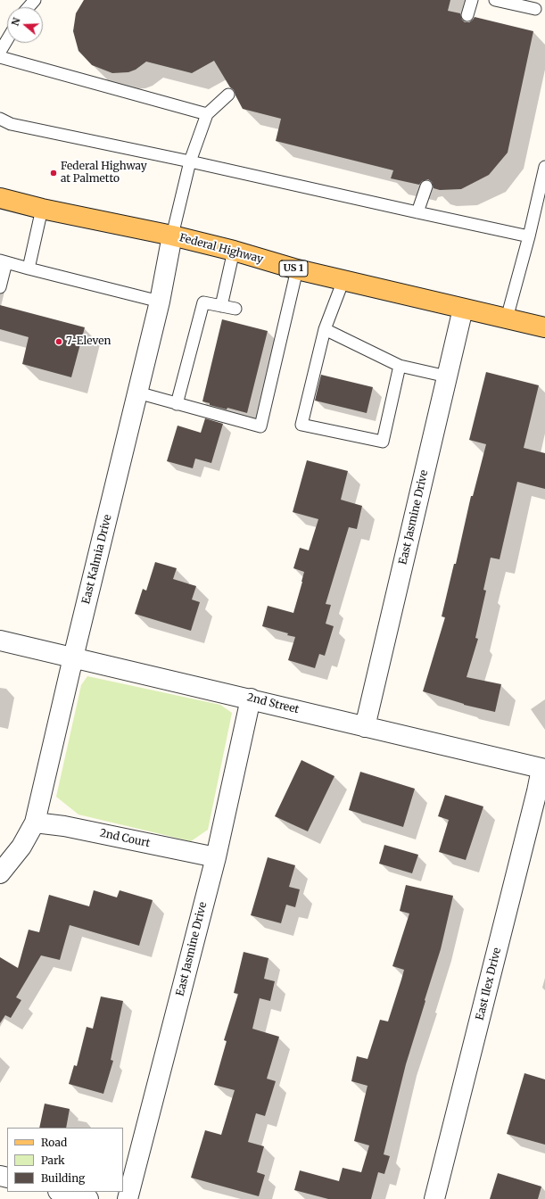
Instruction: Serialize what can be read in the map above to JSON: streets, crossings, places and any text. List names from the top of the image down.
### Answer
{
  "streets": {
    "main road": ["Federal Highway", "US 1"],
    "street": [
      "East Jasmine Drive",
      "East Kalmia Drive",
      "2nd Street",
      "2nd Court",
      "East Ilex Drive"
    ]
  },
  "crossings": [
    ["Federal Highway", "East Jasmine Drive"],
    ["Federal Highway", "East Kalmia Drive"],
    ["East Jasmine Drive", "2nd Street"],
    ["East Jasmine Drive", "2nd Court"],
    ["East Kalmia Drive", "2nd Street"],
    ["East Kalmia Drive", "2nd Court"],
    ["2nd Street", "East Ilex Drive"]
  ],
  "places": ["Federal Highway at Palmetto", "7-Eleven"],
  "legend": ["Road", "Park", "Building"],
  "north": "left"
}
